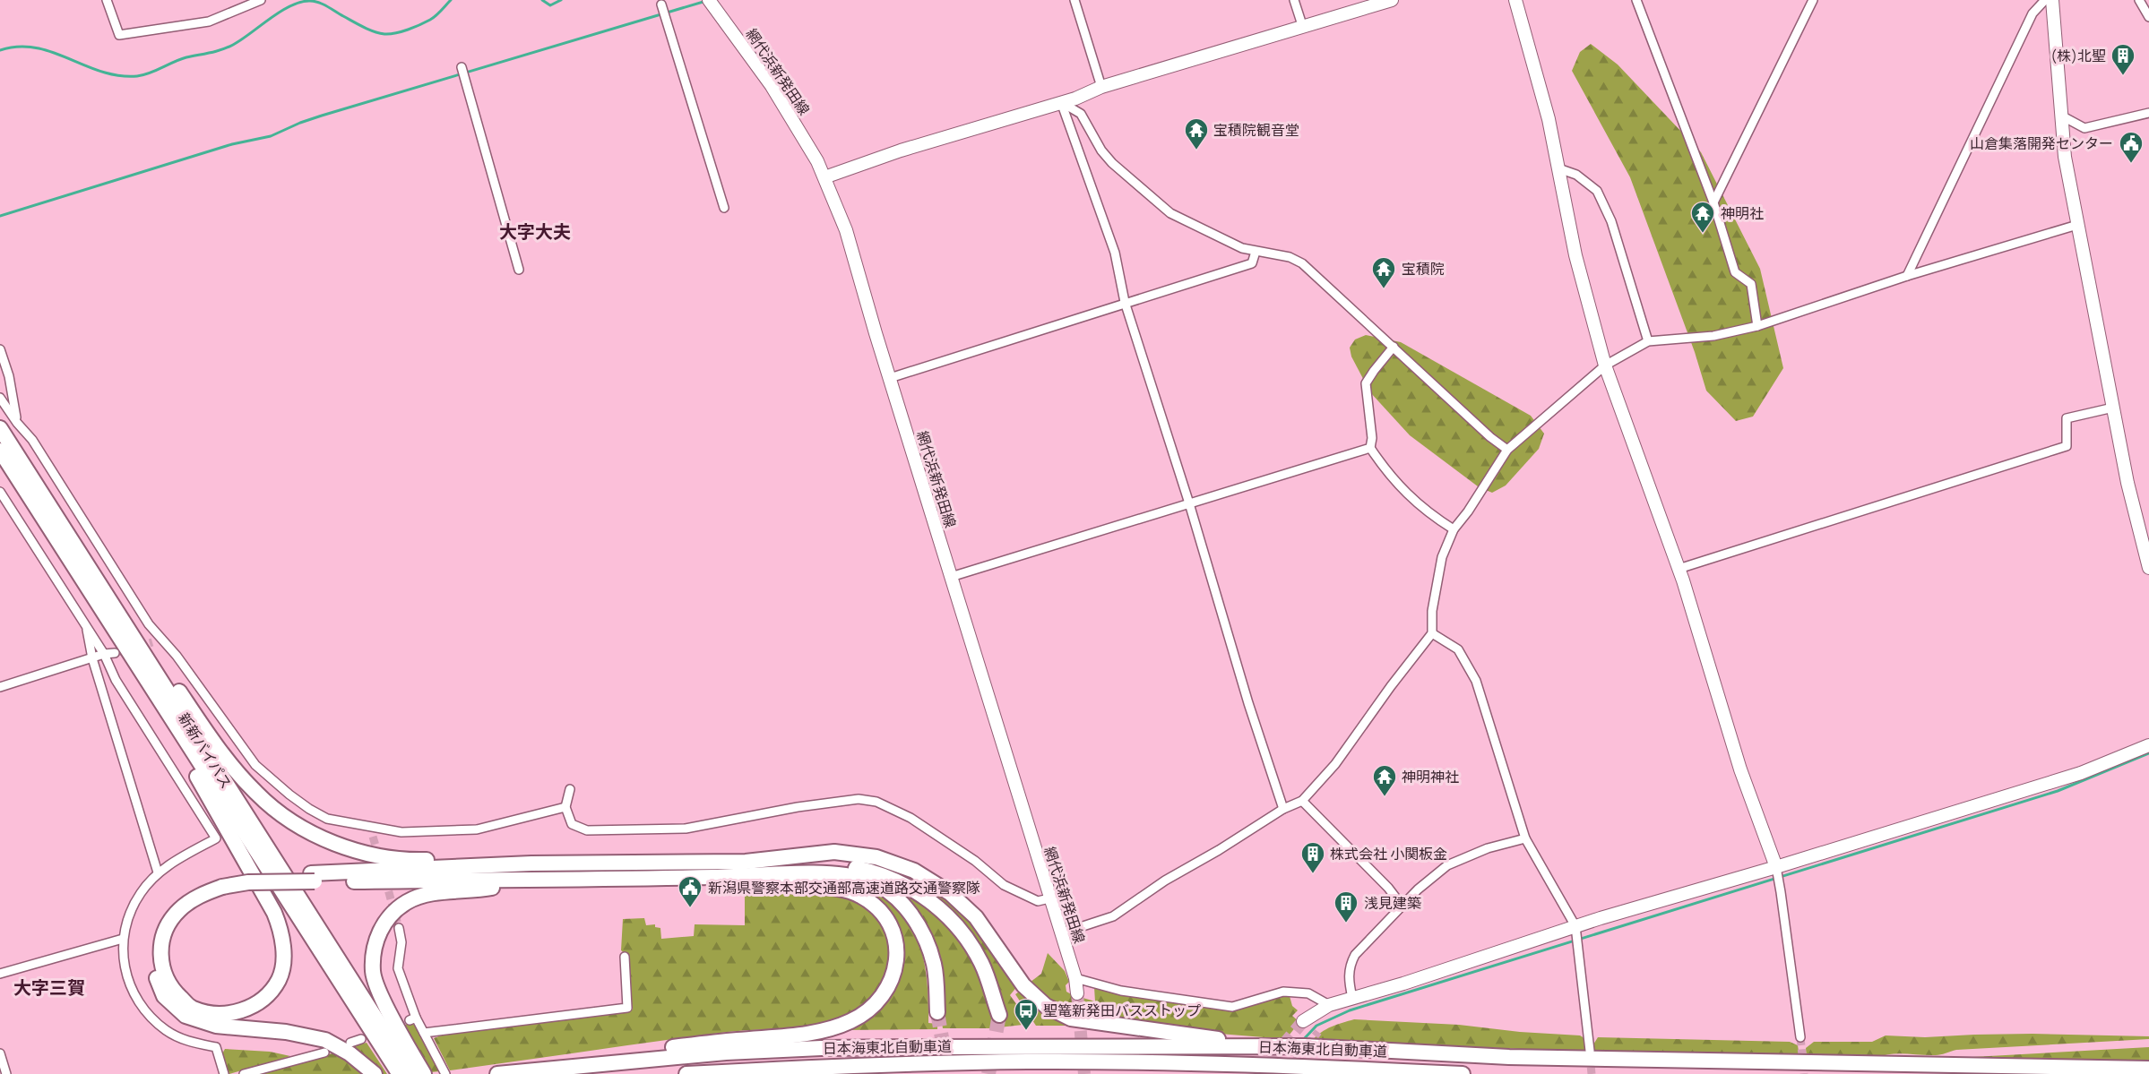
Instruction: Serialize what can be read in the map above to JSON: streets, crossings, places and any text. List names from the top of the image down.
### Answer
{
  "streets": {
    "highway": ["新新バイパス", "日本海東北自動車道"],
    "street": ["網代浜新発田線"]
  },
  "districts": ["大字大夫", "大字三賀"],
  "places": {
    "building": ["(株)北聖", "株式会社 小関板金", "浅見建築"],
    "temple": [
      "宝積院観音堂",
      "神明社",
      "宝積院",
      "神明神社"
    ],
    "public building": ["山倉集落開発センター", "新潟県警察本部交通部高速道路交通警察隊"],
    "bus stop": ["聖篭新発田バスストップ"]
  }
}
